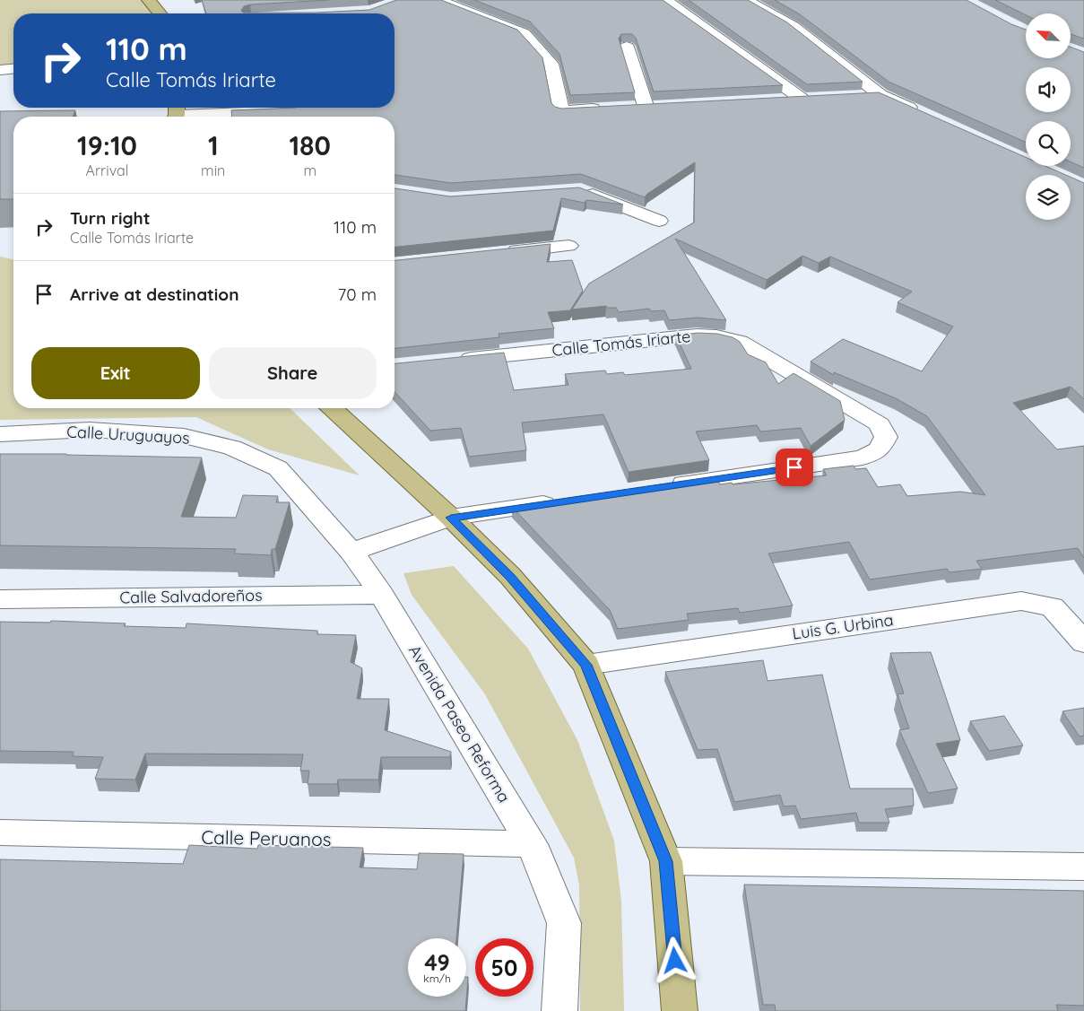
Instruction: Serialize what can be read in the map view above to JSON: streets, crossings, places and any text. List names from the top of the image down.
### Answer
{
  "streets": {
    "street": [
      "Calle Tomás Iriarte",
      "Calle Uruguayos",
      "Calle Salvadoreños",
      "Luis G. Urbina",
      "Avenida Paseo Reforma",
      "Calle Peruanos"
    ]
  },
  "crossings": [
    ["Calle Uruguayos", "Avenida Paseo Reforma"],
    ["Calle Salvadoreños", "Avenida Paseo Reforma"],
    ["Avenida Paseo Reforma", "Calle Peruanos"]
  ],
  "north": "top left",
  "page": {
    "turn": ["110 m", "Calle Tomás Iriarte"],
    "eta": [
      "19:10",
      "Arrival",
      "1",
      "min",
      "180",
      "m"
    ],
    "list": [
      {
        "name": "Turn right",
        "note": "Calle Tomás Iriarte",
        "value": "110 m"
      },
      {
        "name": "Arrive at destination",
        "value": "70 m"
      }
    ],
    "buttons": ["Exit", "Share"],
    "speed": "49 km/h",
    "limit": "50"
  }
}
